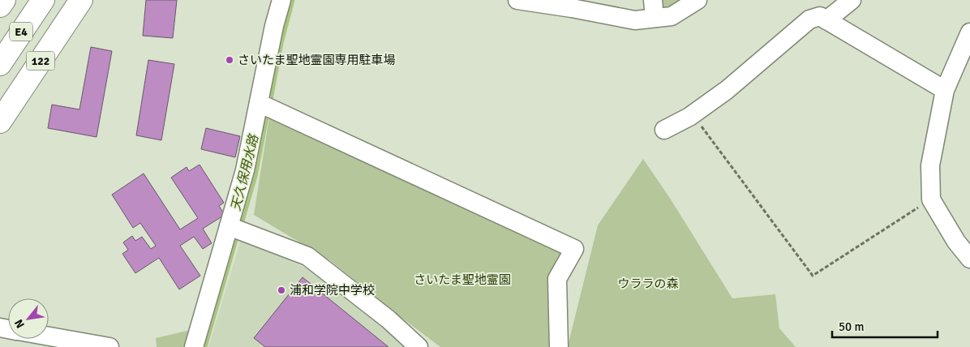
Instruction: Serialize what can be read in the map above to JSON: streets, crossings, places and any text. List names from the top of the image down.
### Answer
{
  "streets": {
    "highway": ["E4", "122"]
  },
  "water": ["天久保用水路"],
  "parks": ["さいたま聖地霊園", "ウララの森"],
  "places": ["さいたま聖地霊園専用駐車場", "浦和学院中学校"],
  "scale_bar": "50 m",
  "north": "bottom left"
}
